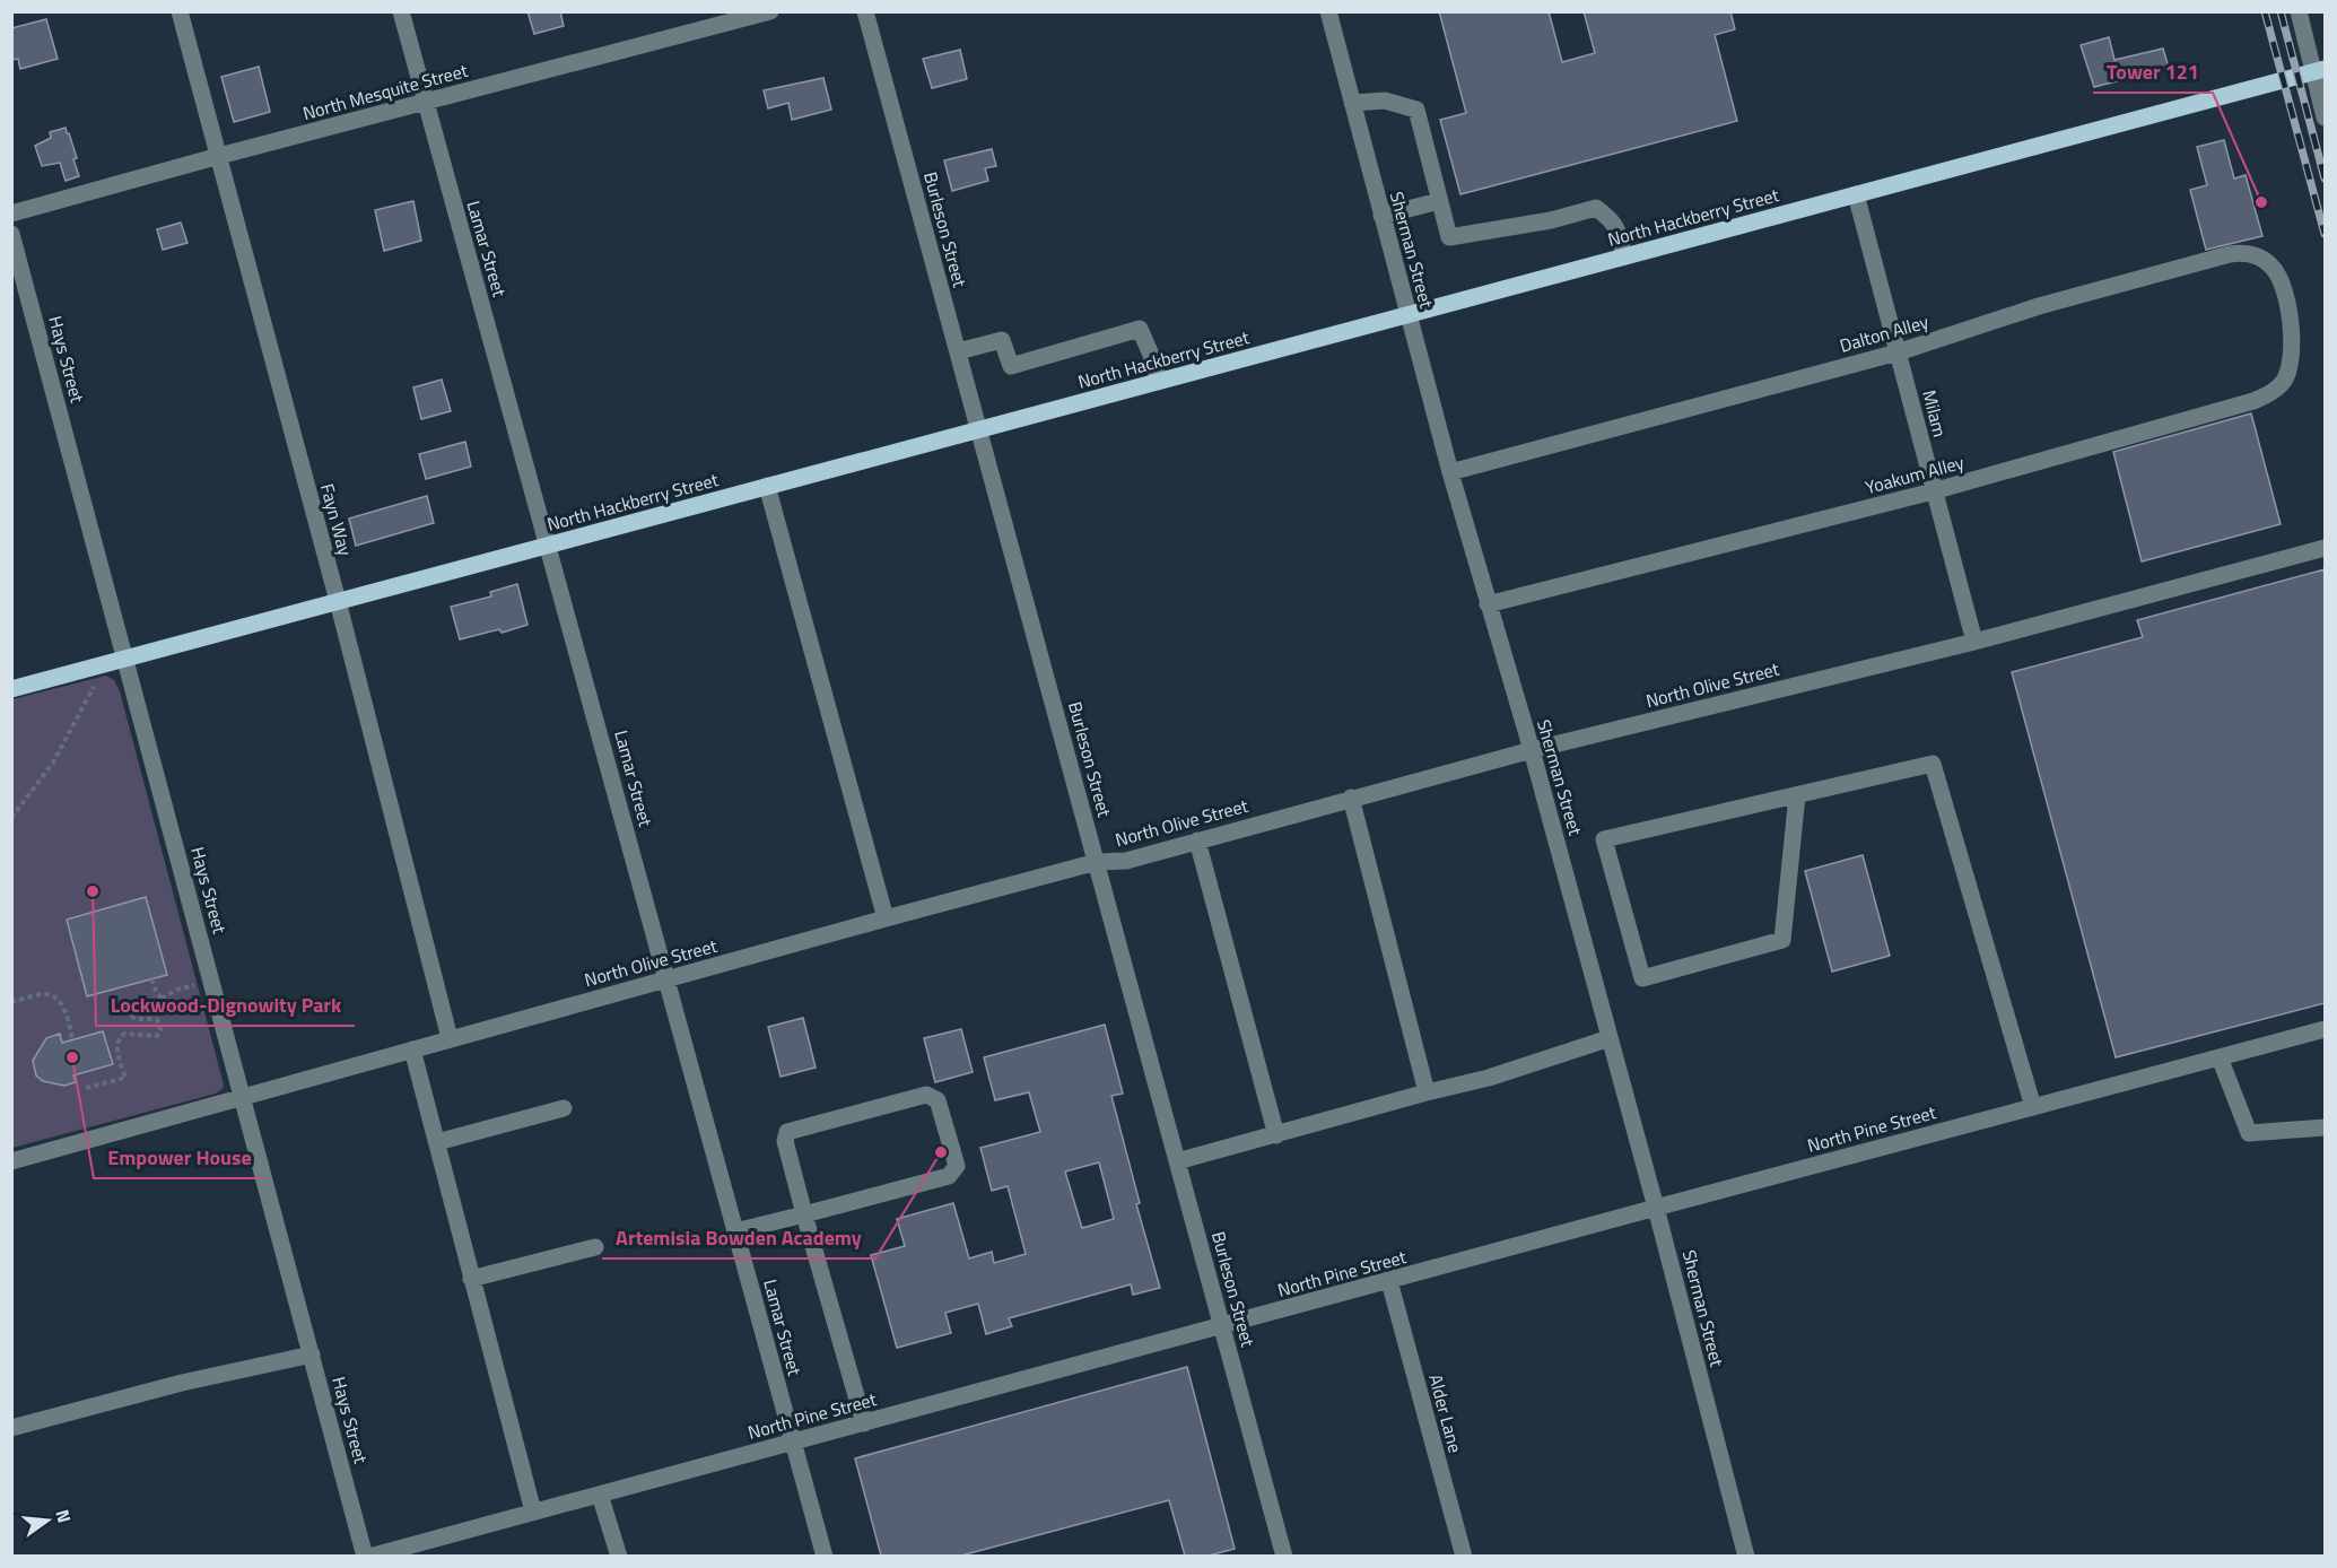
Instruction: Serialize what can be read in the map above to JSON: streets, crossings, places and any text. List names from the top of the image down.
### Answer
{
  "streets": {
    "main road": ["North Hackberry Street"],
    "street": [
      "North Mesquite Street",
      "Burleson Street",
      "Lamar Street",
      "Sherman Street",
      "Dalton Alley",
      "Hays Street",
      "Milam",
      "Yoakum Alley",
      "Fayn Way",
      "North Olive Street",
      "North Pine Street",
      "Alder Lane"
    ]
  },
  "crossings": [
    ["North Mesquite Street", "Lamar Street"],
    ["North Mesquite Street", "Fayn Way"],
    ["North Hackberry Street", "Burleson Street"],
    ["North Hackberry Street", "Lamar Street"],
    ["North Hackberry Street", "Sherman Street"],
    ["North Hackberry Street", "Hays Street"],
    ["North Hackberry Street", "Milam"],
    ["North Hackberry Street", "Fayn Way"],
    ["Burleson Street", "North Olive Street"],
    ["Burleson Street", "North Pine Street"],
    ["Lamar Street", "North Olive Street"],
    ["Lamar Street", "North Pine Street"],
    ["Sherman Street", "Dalton Alley"],
    ["Sherman Street", "Yoakum Alley"],
    ["Sherman Street", "North Olive Street"],
    ["Sherman Street", "North Pine Street"],
    ["Dalton Alley", "Milam"],
    ["Dalton Alley", "Yoakum Alley"],
    ["Hays Street", "North Olive Street"],
    ["Hays Street", "North Pine Street"],
    ["Milam", "Yoakum Alley"],
    ["Milam", "North Olive Street"],
    ["Fayn Way", "North Olive Street"],
    ["North Pine Street", "Alder Lane"]
  ],
  "places": [
    "Tower 121",
    "Lockwood-Dignowity Park",
    "Empower House",
    "Artemisia Bowden Academy"
  ],
  "north": "right"
}
